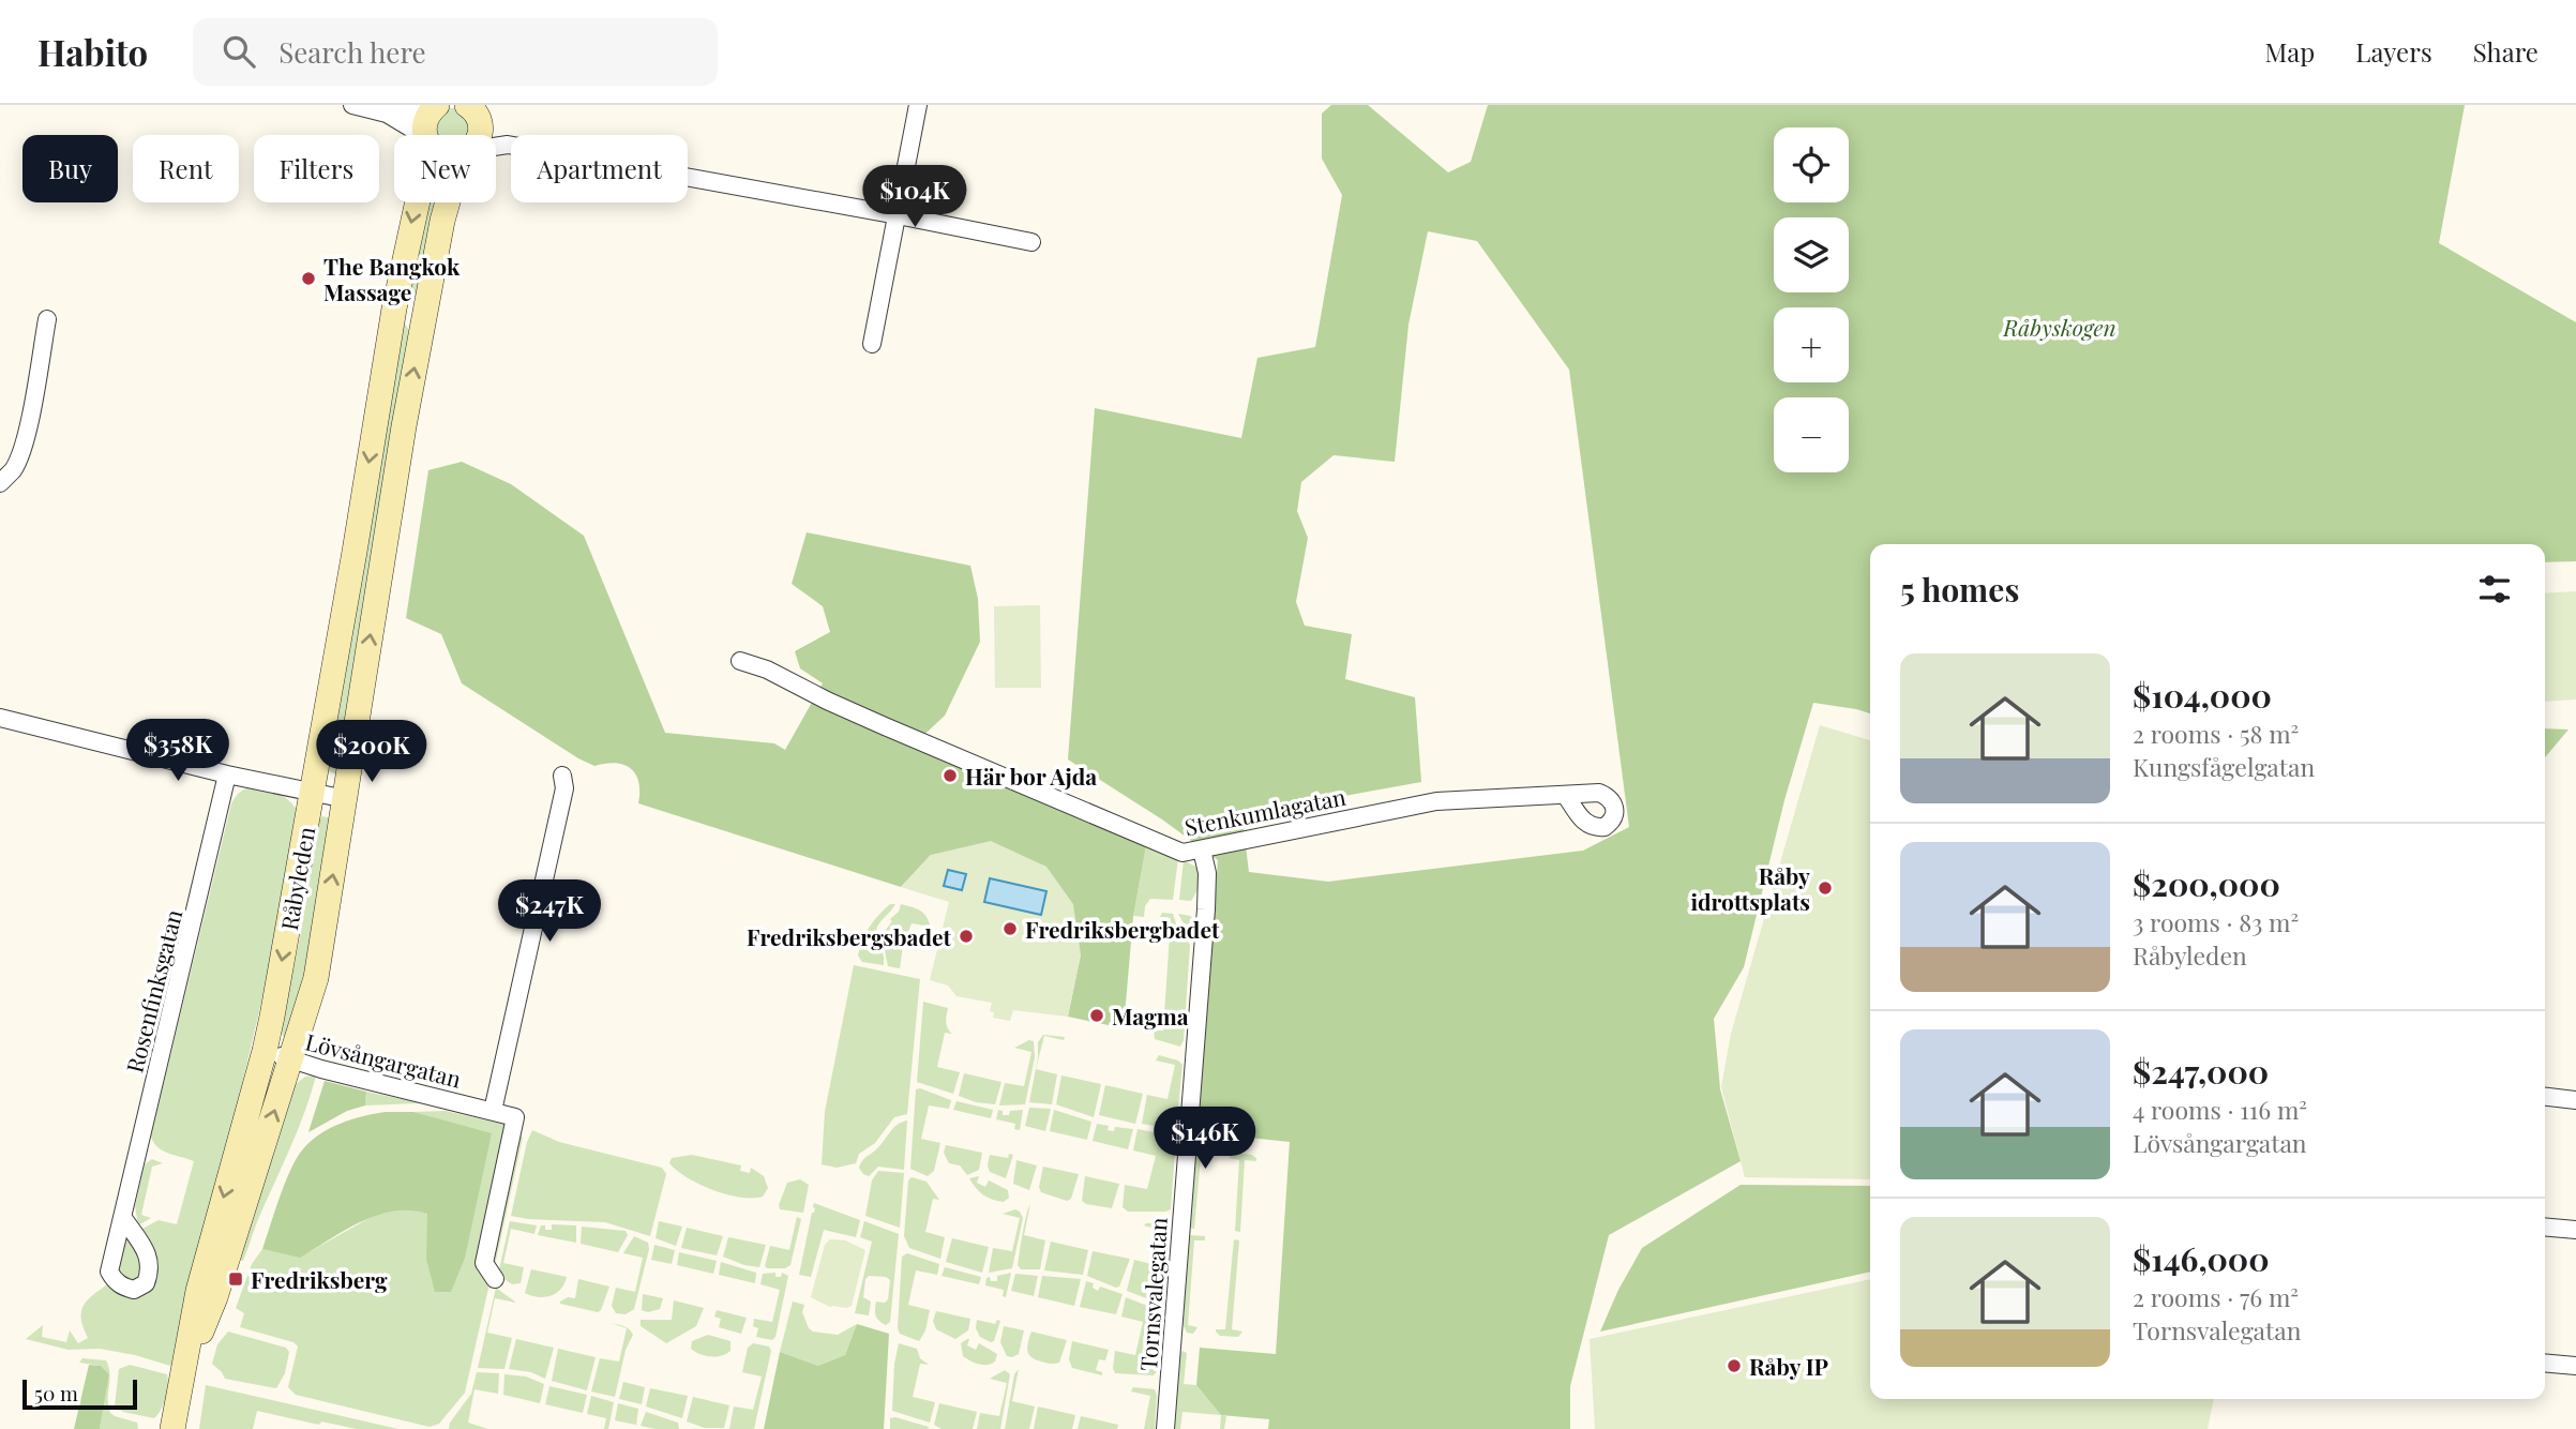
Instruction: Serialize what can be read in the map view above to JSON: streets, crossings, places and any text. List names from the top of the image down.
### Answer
{
  "streets": {
    "main road": ["Råbyleden"],
    "street": [
      "Stenkumlagatan",
      "Rosenfinksgatan",
      "Lövsångargatan",
      "Tornsvalegatan"
    ]
  },
  "crossings": [
    ["Stenkumlagatan", "Tornsvalegatan"],
    ["Råbyleden", "Lövsångargatan"]
  ],
  "parks": ["Råbyskogen"],
  "places": {
    "other": [
      "The Bangkok Massage",
      "Här bor Ajda",
      "Råby idrottsplats",
      "Fredriksbergbadet",
      "Fredriksbergsbadet",
      "Magma",
      "Råby IP"
    ],
    "transit": ["Fredriksberg"]
  },
  "scale_bar": "50 m",
  "page": {
    "header": "Habito",
    "search": "Search here",
    "nav": ["Map", "Layers", "Share"],
    "map_buttons": ["+", "−"],
    "chip": [
      "Buy",
      "Rent",
      "Filters",
      "New",
      "Apartment"
    ],
    "price": [
      "$104K",
      "$358K",
      "$200K",
      "$247K",
      "$146K"
    ],
    "heading": "5 homes",
    "list": [
      {
        "name": "$104,000",
        "note": "2 rooms · 58 m² · Kungsfågelgatan"
      },
      {
        "name": "$200,000",
        "note": "3 rooms · 83 m² · Råbyleden"
      },
      {
        "name": "$247,000",
        "note": "4 rooms · 116 m² · Lövsångargatan"
      },
      {
        "name": "$146,000",
        "note": "2 rooms · 76 m² · Tornsvalegatan"
      }
    ],
    "scale": "50 m"
  }
}
